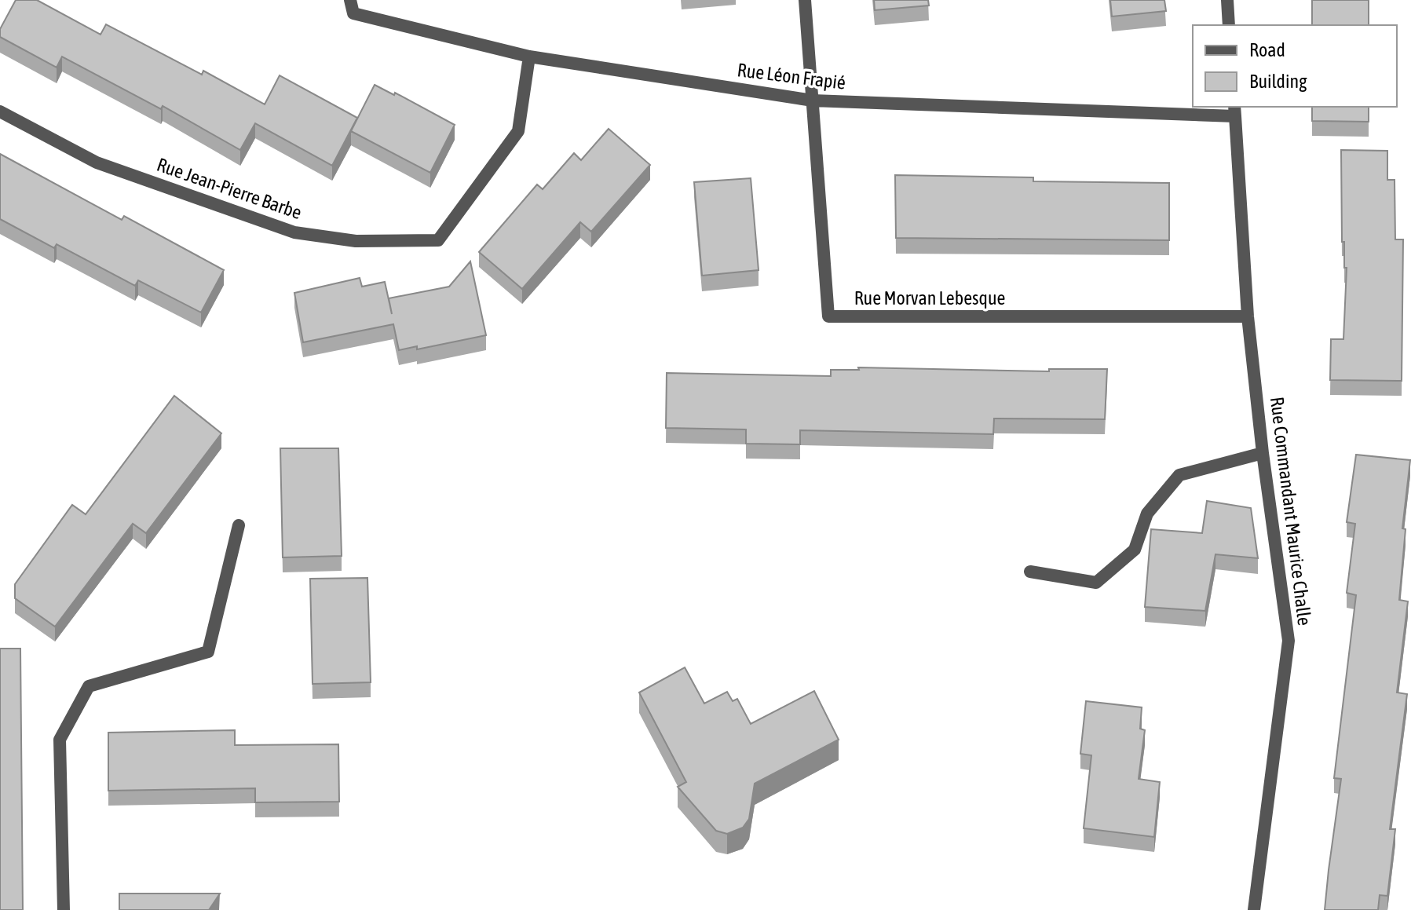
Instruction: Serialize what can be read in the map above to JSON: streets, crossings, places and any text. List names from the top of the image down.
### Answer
{
  "streets": {
    "street": [
      "Rue Léon Frapié",
      "Rue Jean-Pierre Barbe",
      "Rue Morvan Lebesque",
      "Rue Commandant Maurice Challe"
    ]
  },
  "crossings": [
    ["Rue Léon Frapié", "Rue Jean-Pierre Barbe"],
    ["Rue Léon Frapié", "Rue Morvan Lebesque"],
    ["Rue Léon Frapié", "Rue Commandant Maurice Challe"],
    ["Rue Morvan Lebesque", "Rue Commandant Maurice Challe"]
  ],
  "legend": ["Road", "Building"]
}
